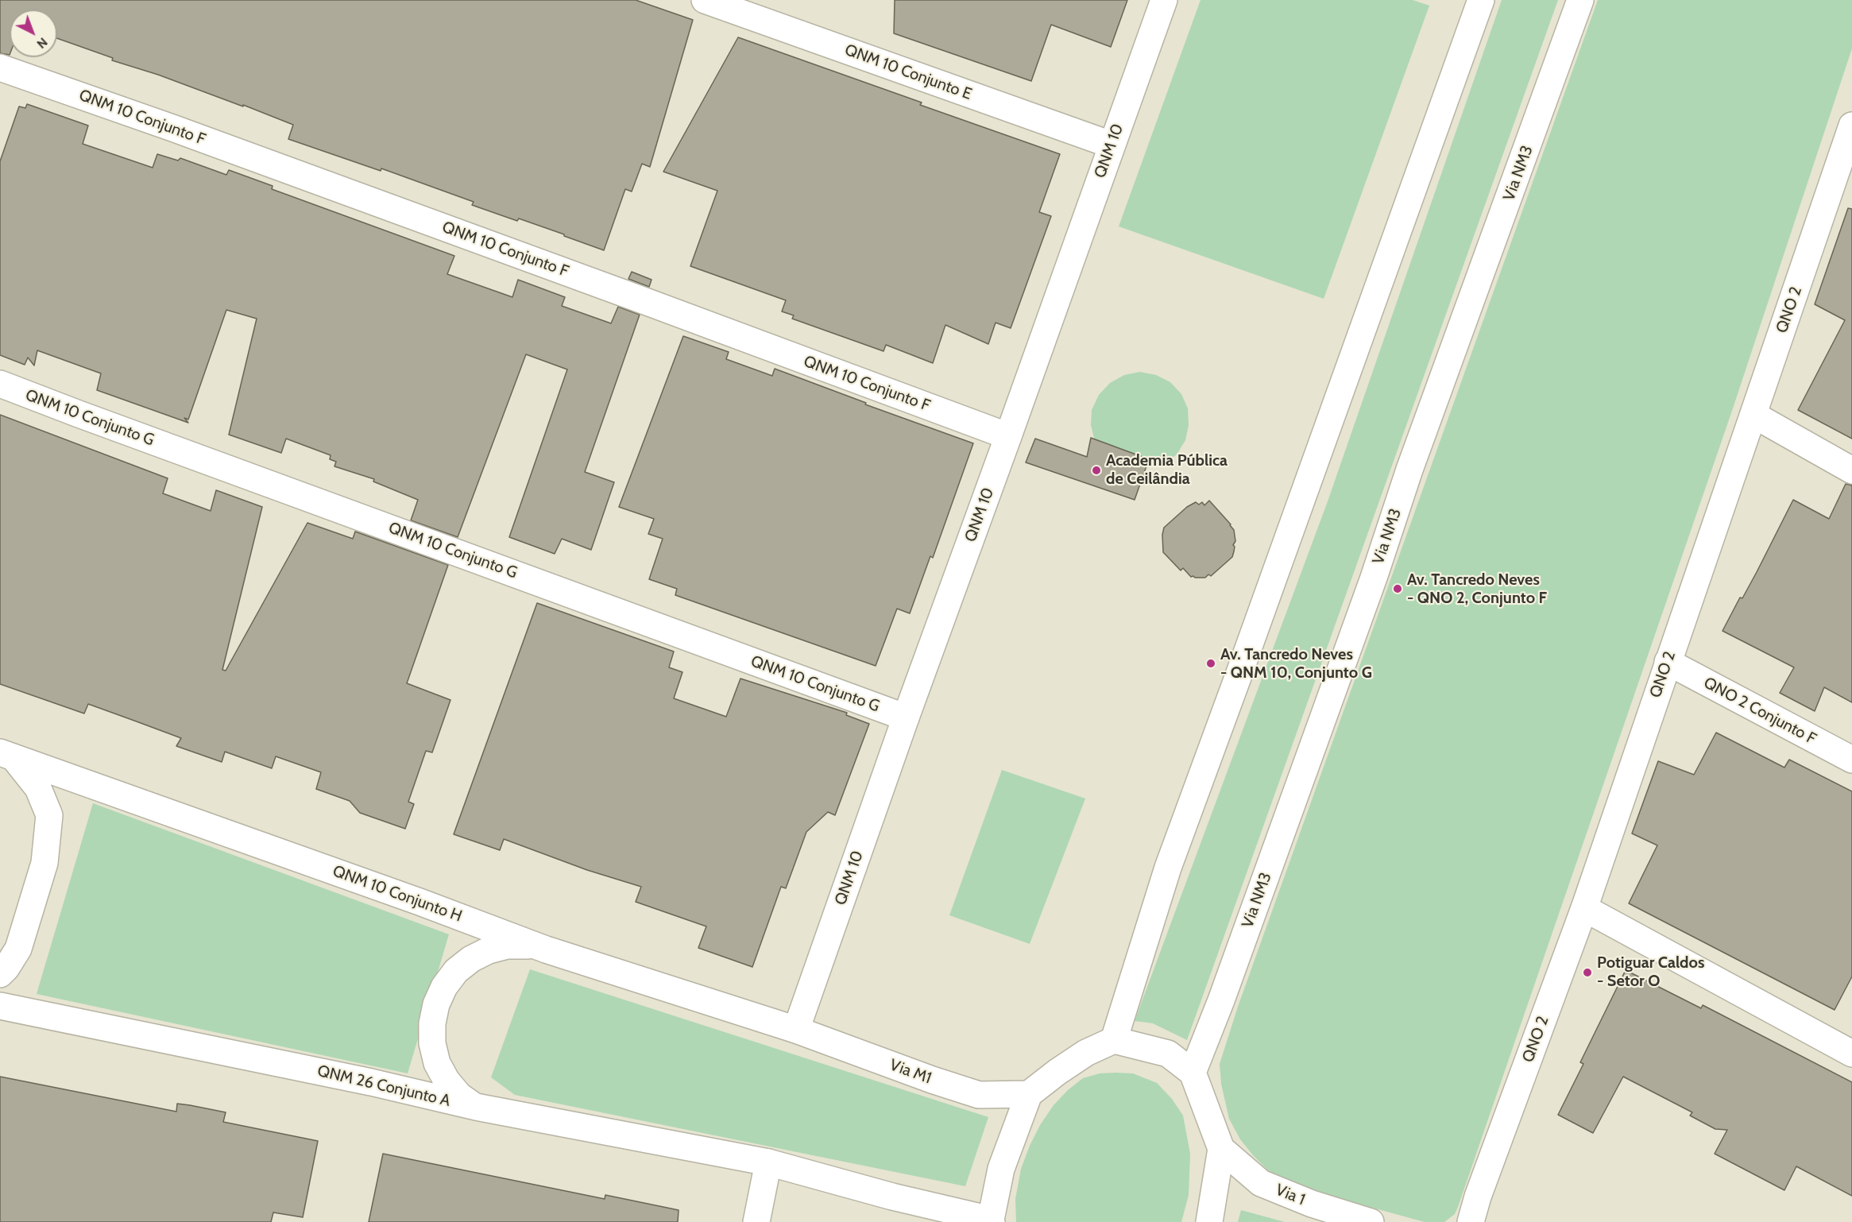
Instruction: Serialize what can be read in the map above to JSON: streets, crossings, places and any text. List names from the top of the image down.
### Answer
{
  "streets": {
    "main road": [
      "QNM 10 Conjunto E",
      "QNM 10 Conjunto F",
      "QNM 10",
      "Via NM3",
      "QNO 2",
      "QNM 10 Conjunto G",
      "QNO 2 Conjunto F",
      "QNM 10 Conjunto H",
      "Via M1",
      "QNM 26 Conjunto A",
      "Via 1"
    ]
  },
  "crossings": [
    ["QNM 10 Conjunto E", "QNM 10"],
    ["QNM 10 Conjunto F", "QNM 10"],
    ["QNM 10", "QNM 10 Conjunto G"],
    ["QNM 10", "QNM 10 Conjunto H"],
    ["QNM 10", "Via M1"],
    ["QNO 2", "QNO 2 Conjunto F"],
    ["QNM 10 Conjunto H", "Via M1"]
  ],
  "places": [
    "Academia Pública de Ceilândia",
    "Av. Tancredo Neves - QNO 2, Conjunto F",
    "Av. Tancredo Neves - QNM 10, Conjunto G",
    "Potiguar Caldos - Setor O"
  ],
  "north": "bottom right"
}
